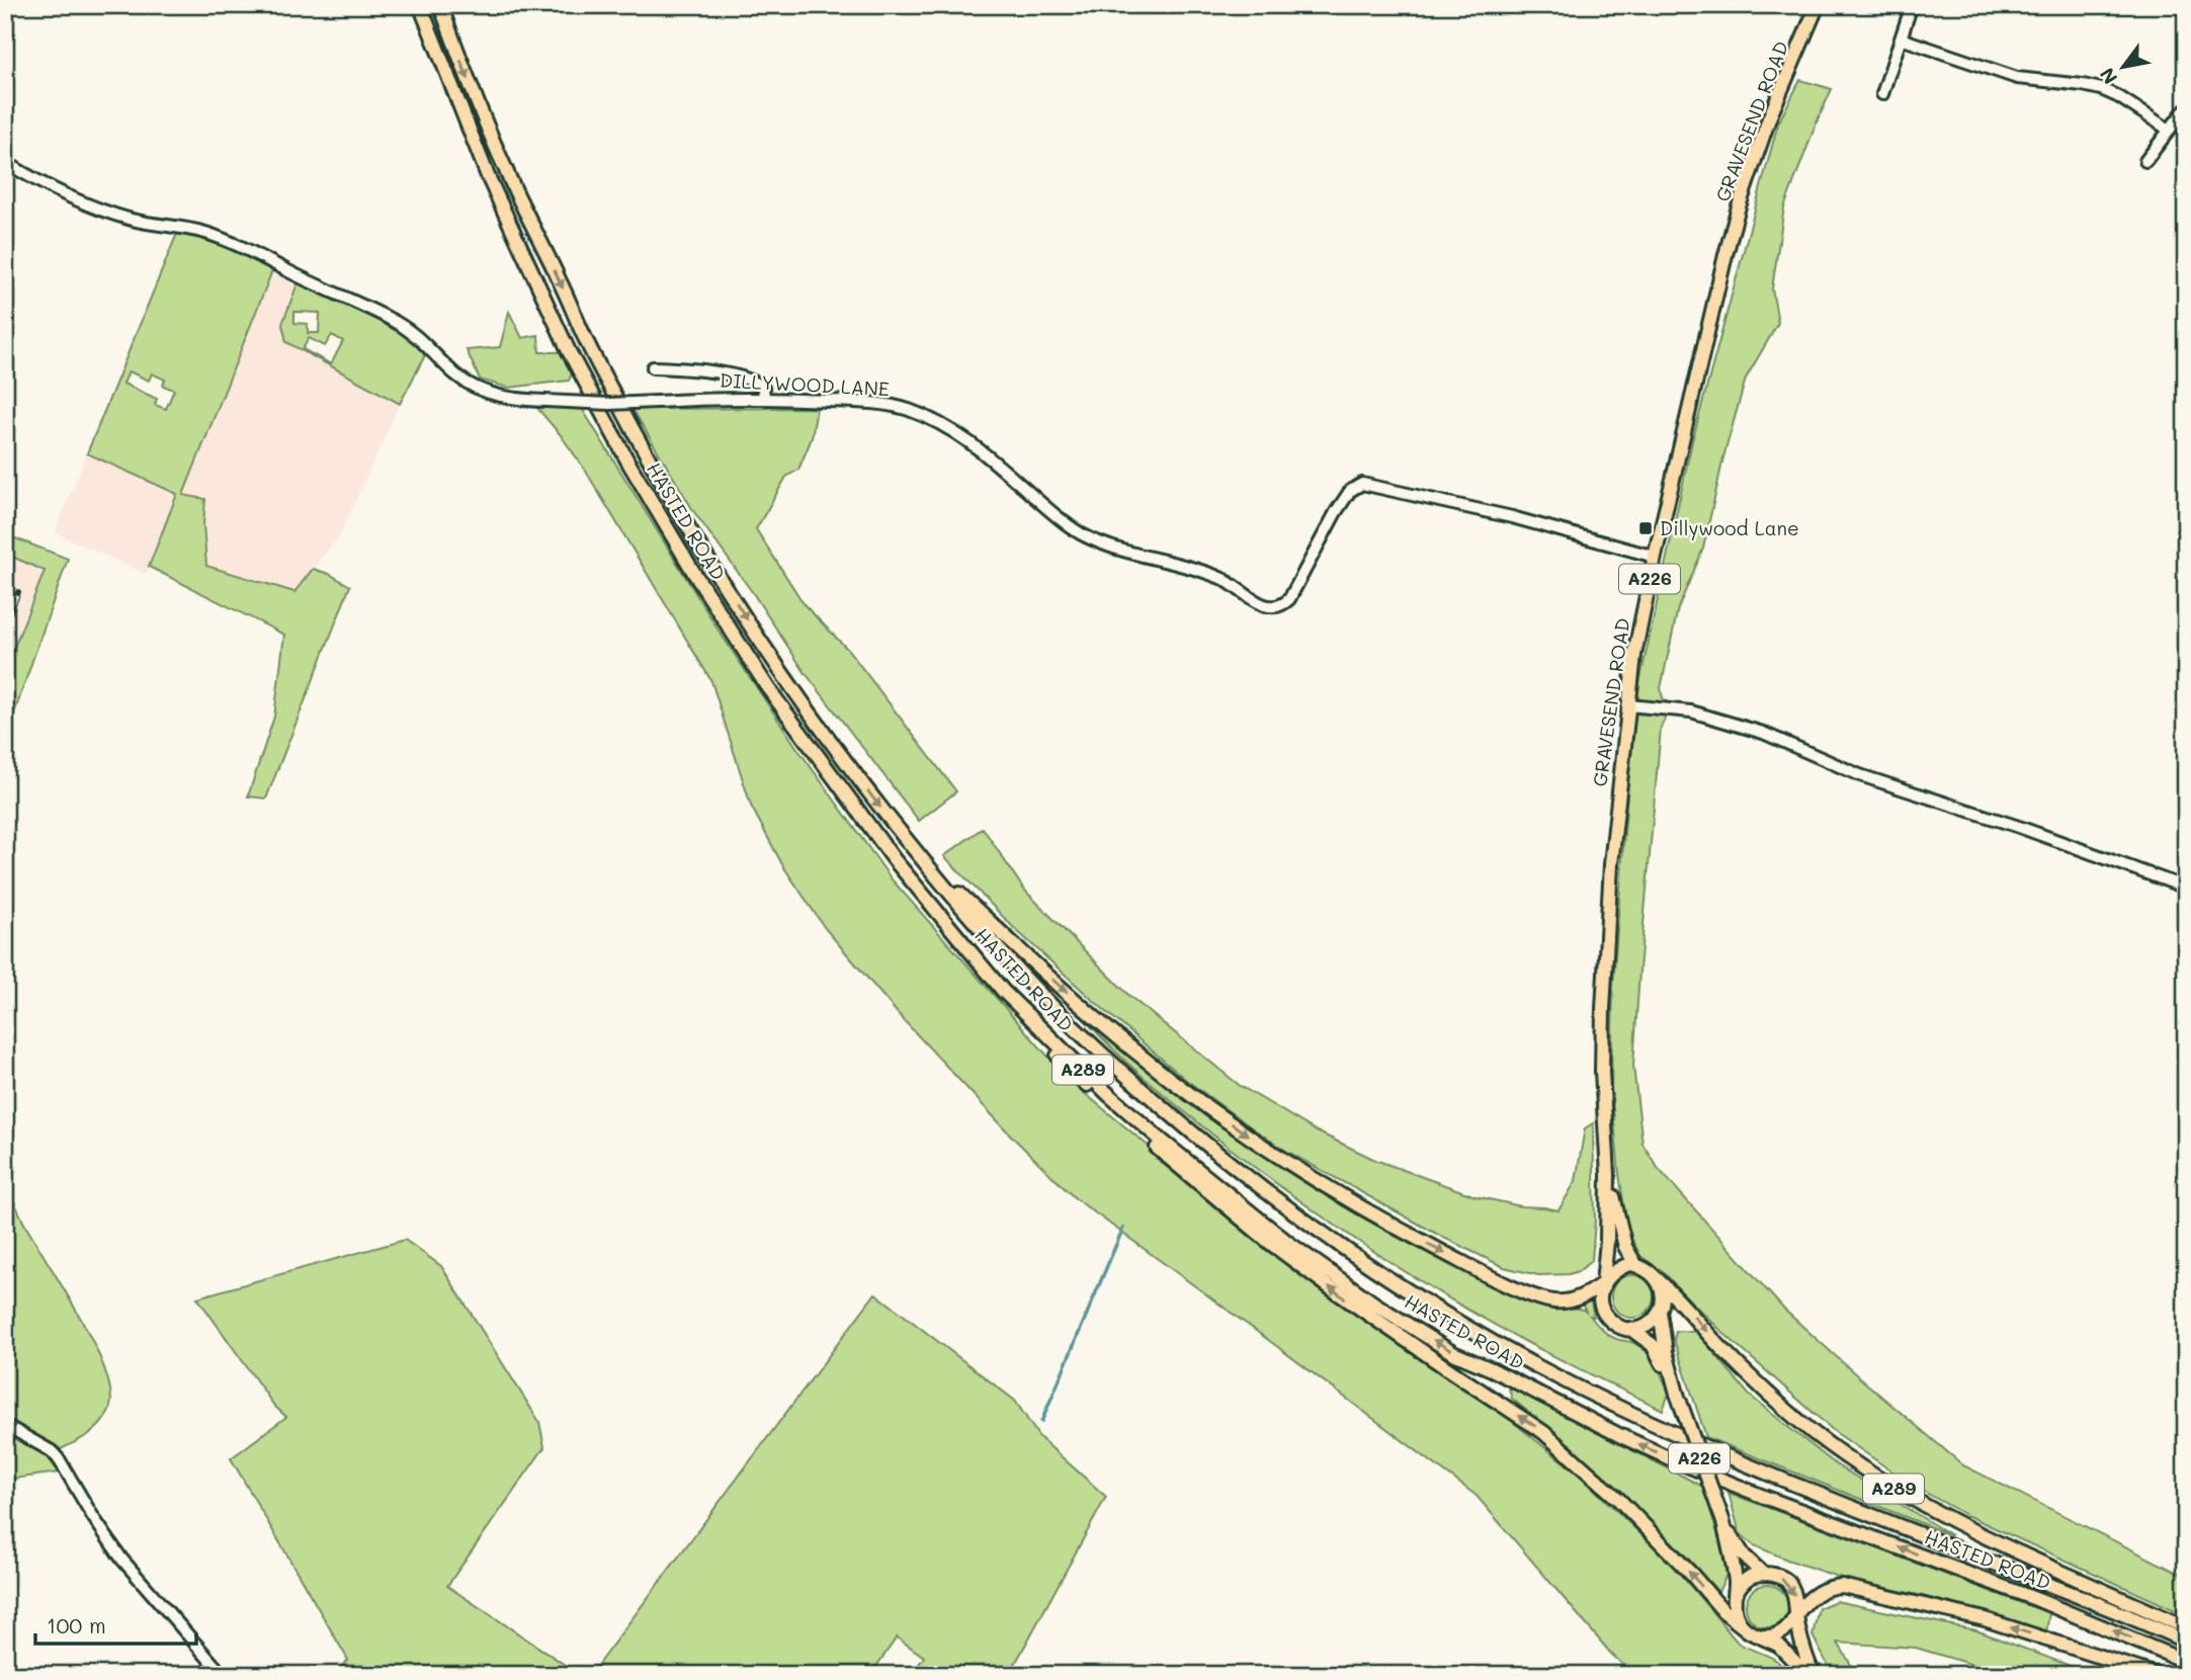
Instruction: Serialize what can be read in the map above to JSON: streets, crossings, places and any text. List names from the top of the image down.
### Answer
{
  "streets": {
    "main road": [
      "GRAVESEND ROAD",
      "HASTED ROAD",
      "A226",
      "A289"
    ],
    "street": ["DILLYWOOD LANE"]
  },
  "crossings": [
    ["GRAVESEND ROAD", "DILLYWOOD LANE"],
    ["GRAVESEND ROAD", "A226"],
    ["GRAVESEND ROAD", "A289"],
    ["HASTED ROAD", "A289"],
    ["A226", "A289"]
  ],
  "places": {
    "transit": ["Dillywood Lane"]
  },
  "scale_bar": "100 m",
  "north": "bottom left"
}
